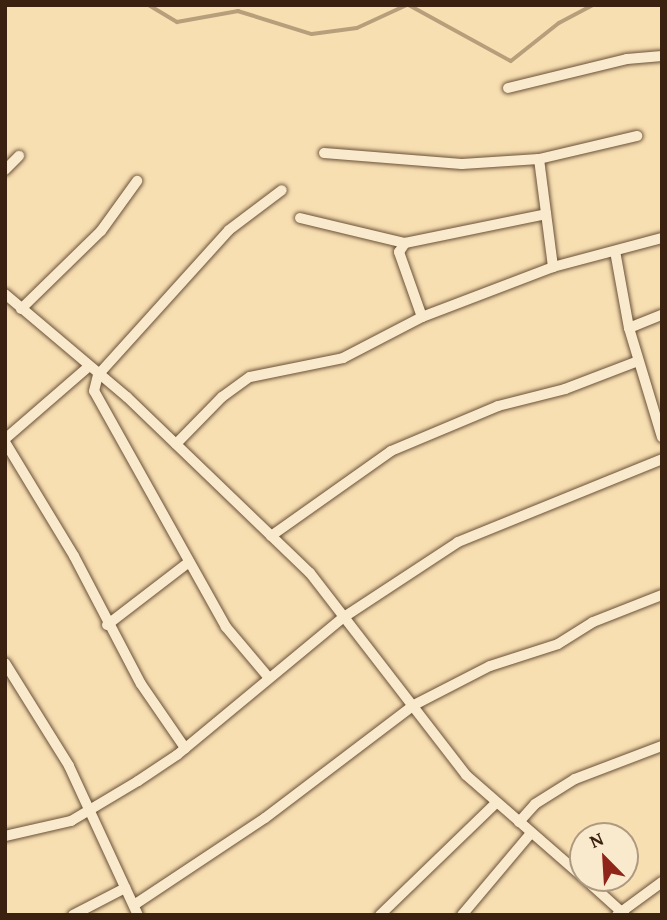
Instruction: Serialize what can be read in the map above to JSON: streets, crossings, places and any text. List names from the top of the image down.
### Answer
{
  "north": "top left"
}
